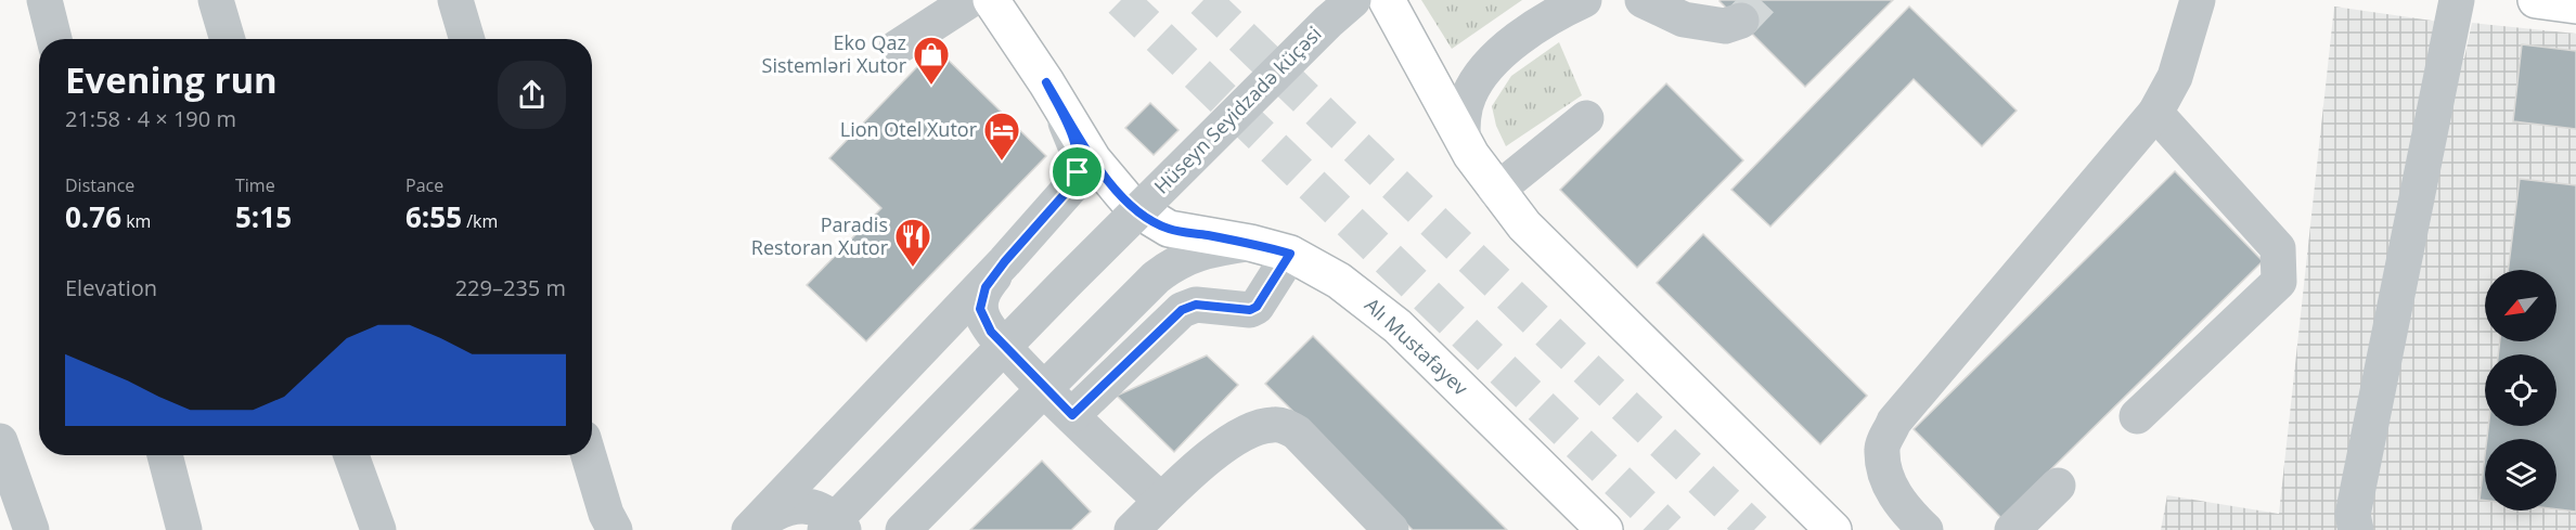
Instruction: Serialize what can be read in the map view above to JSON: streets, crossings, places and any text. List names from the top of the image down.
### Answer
{
  "streets": {
    "main road": ["Alı Mustafayev"],
    "street": ["Hüseyn Seyidzadə küçəsi"]
  },
  "places": {
    "shop": ["Eko Qaz Sistemləri Xutor"],
    "hotel": ["Lion Otel Xutor"],
    "restaurant": ["Paradis Restoran Xutor"]
  },
  "north": "bottom left",
  "page": {
    "heading": ["Evening run", "21:58 · 4 × 190 m"],
    "stats": [
      ["Distance", "0.76 km"],
      ["Time", "5:15"],
      ["Pace", "6:55 /km"]
    ],
    "chart": ["Elevation", "229–235 m"]
  }
}
